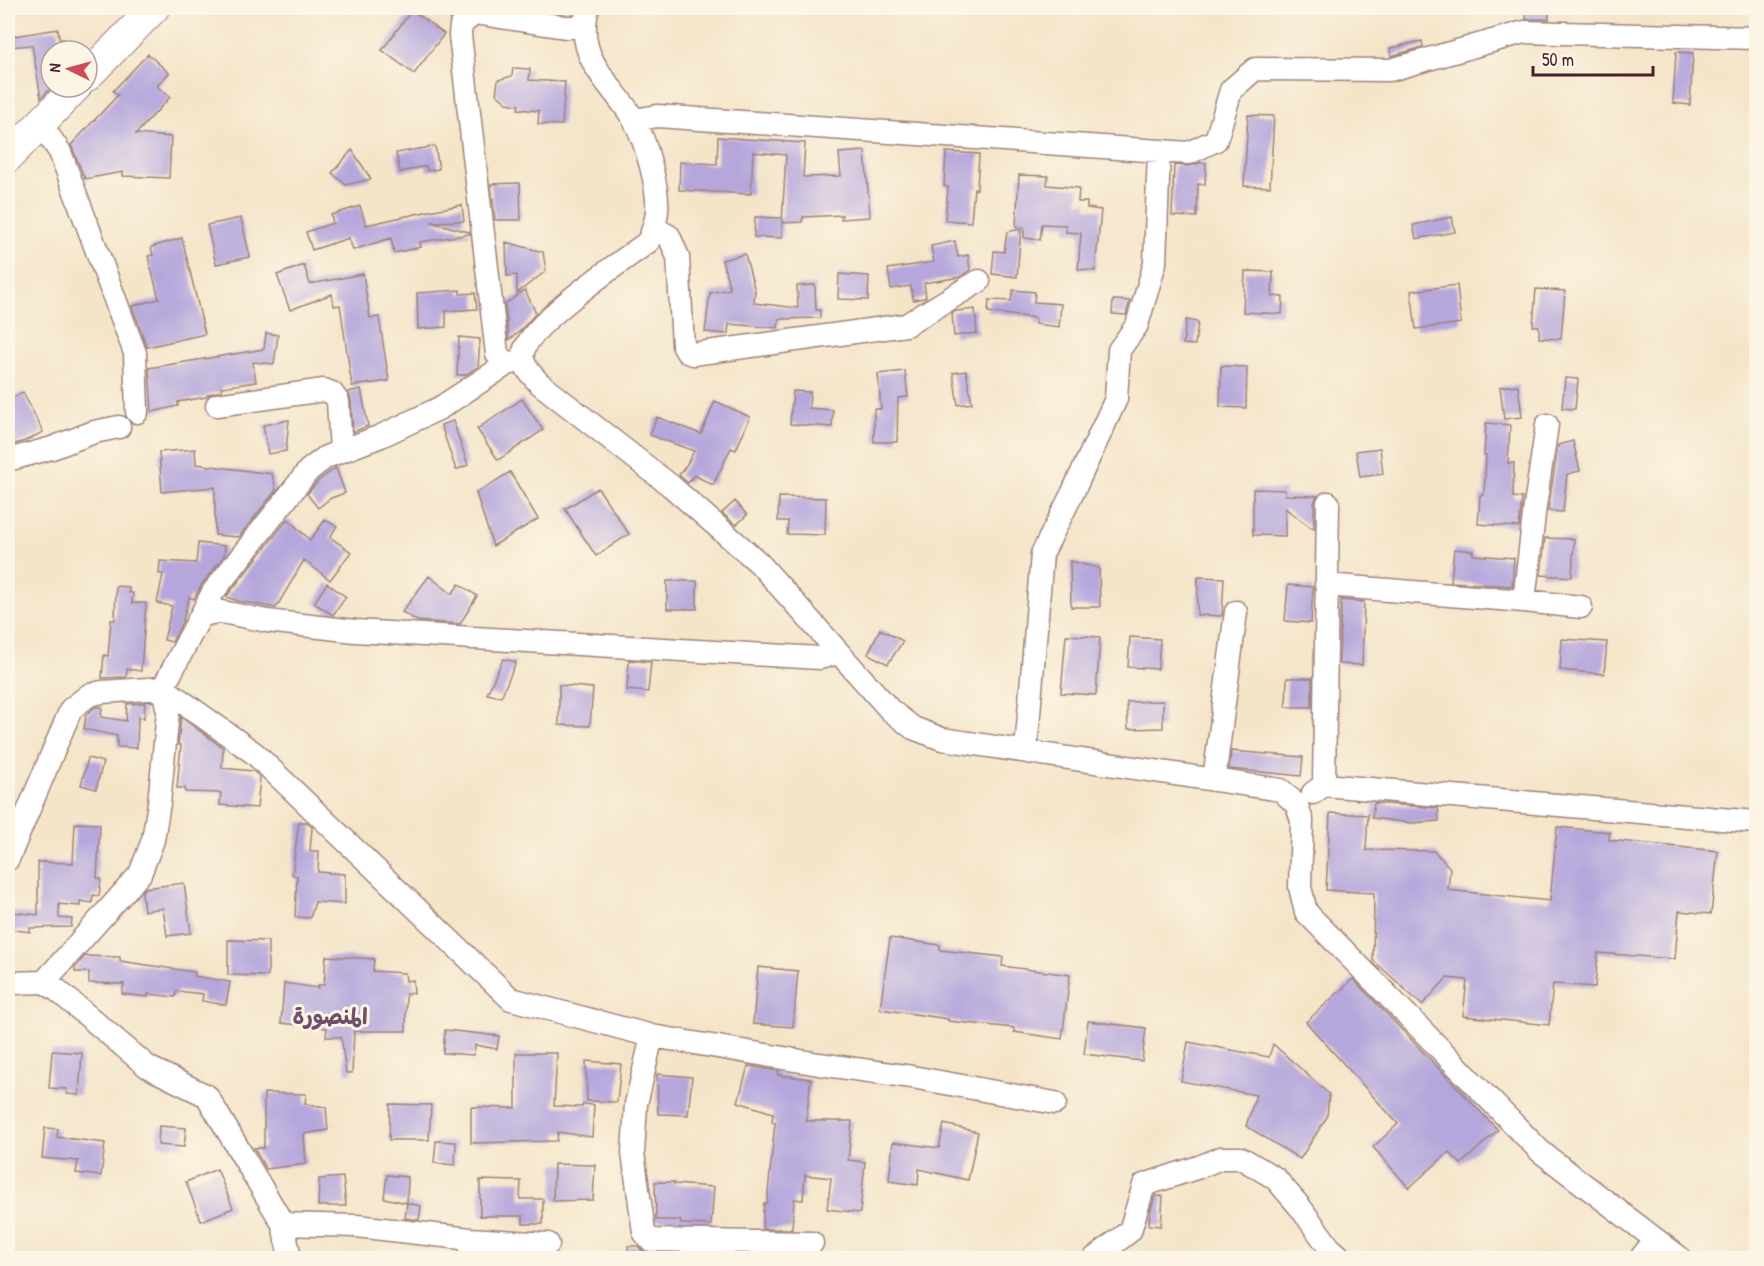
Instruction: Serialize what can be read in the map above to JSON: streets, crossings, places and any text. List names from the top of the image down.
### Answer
{
  "districts": ["المنصورة"],
  "scale_bar": "50 m",
  "north": "left"
}
